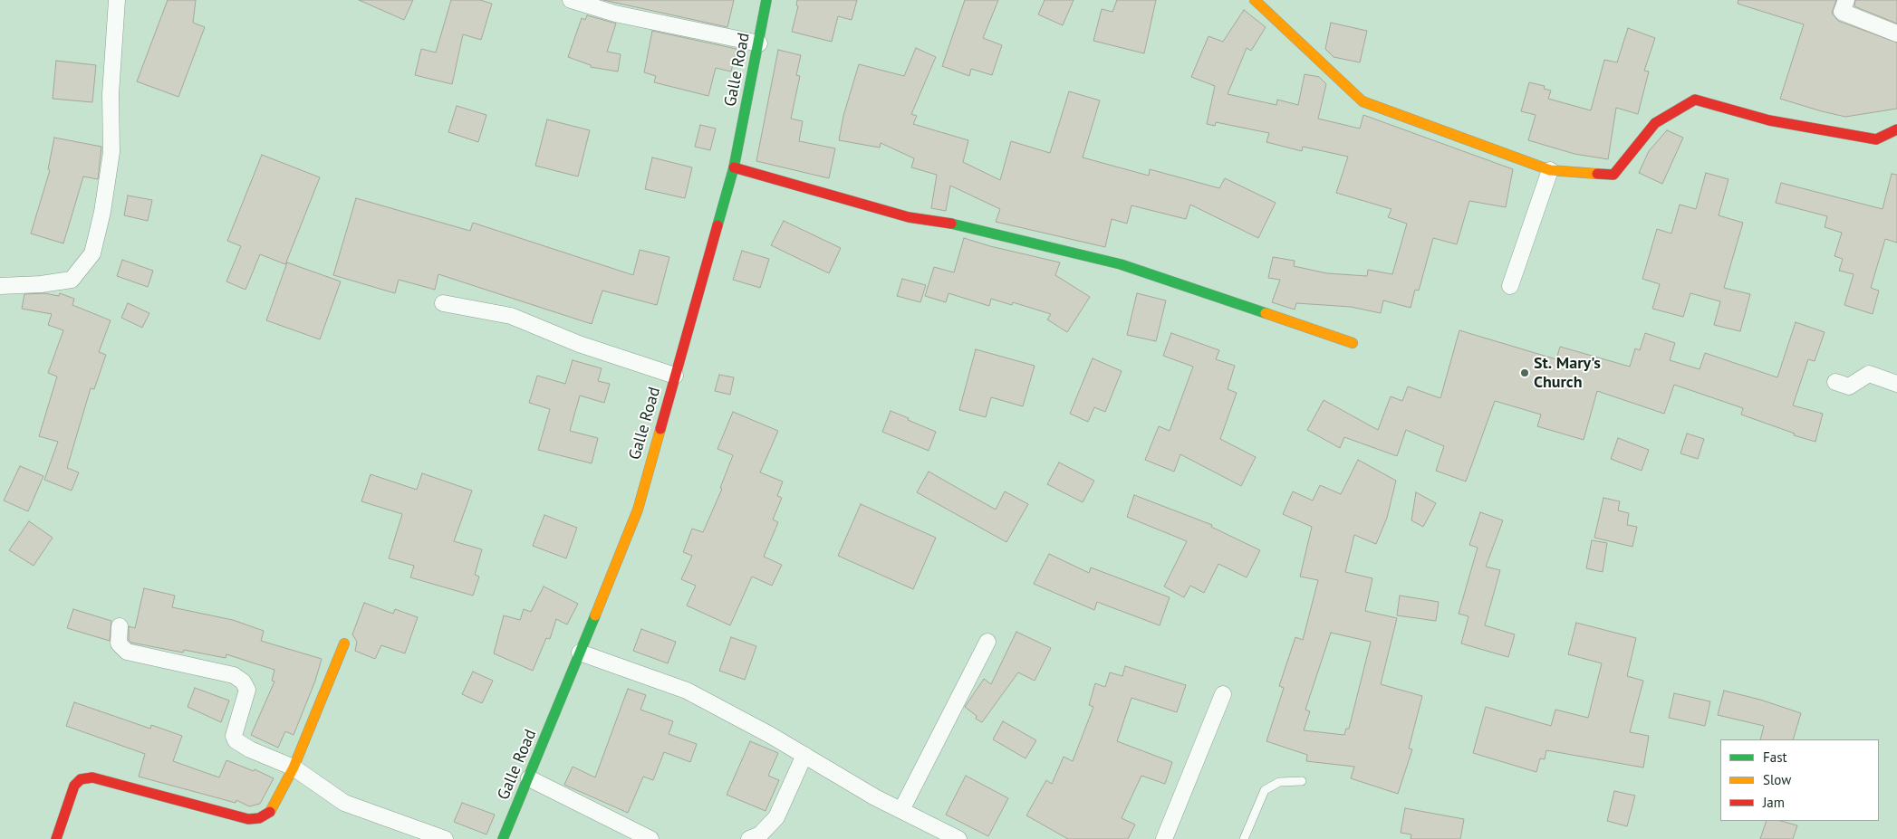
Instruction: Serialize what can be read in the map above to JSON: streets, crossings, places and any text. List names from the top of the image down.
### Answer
{
  "streets": {
    "main road": ["Galle Road"]
  },
  "places": ["St. Mary's Church"],
  "legend": ["Fast", "Slow", "Jam"]
}
